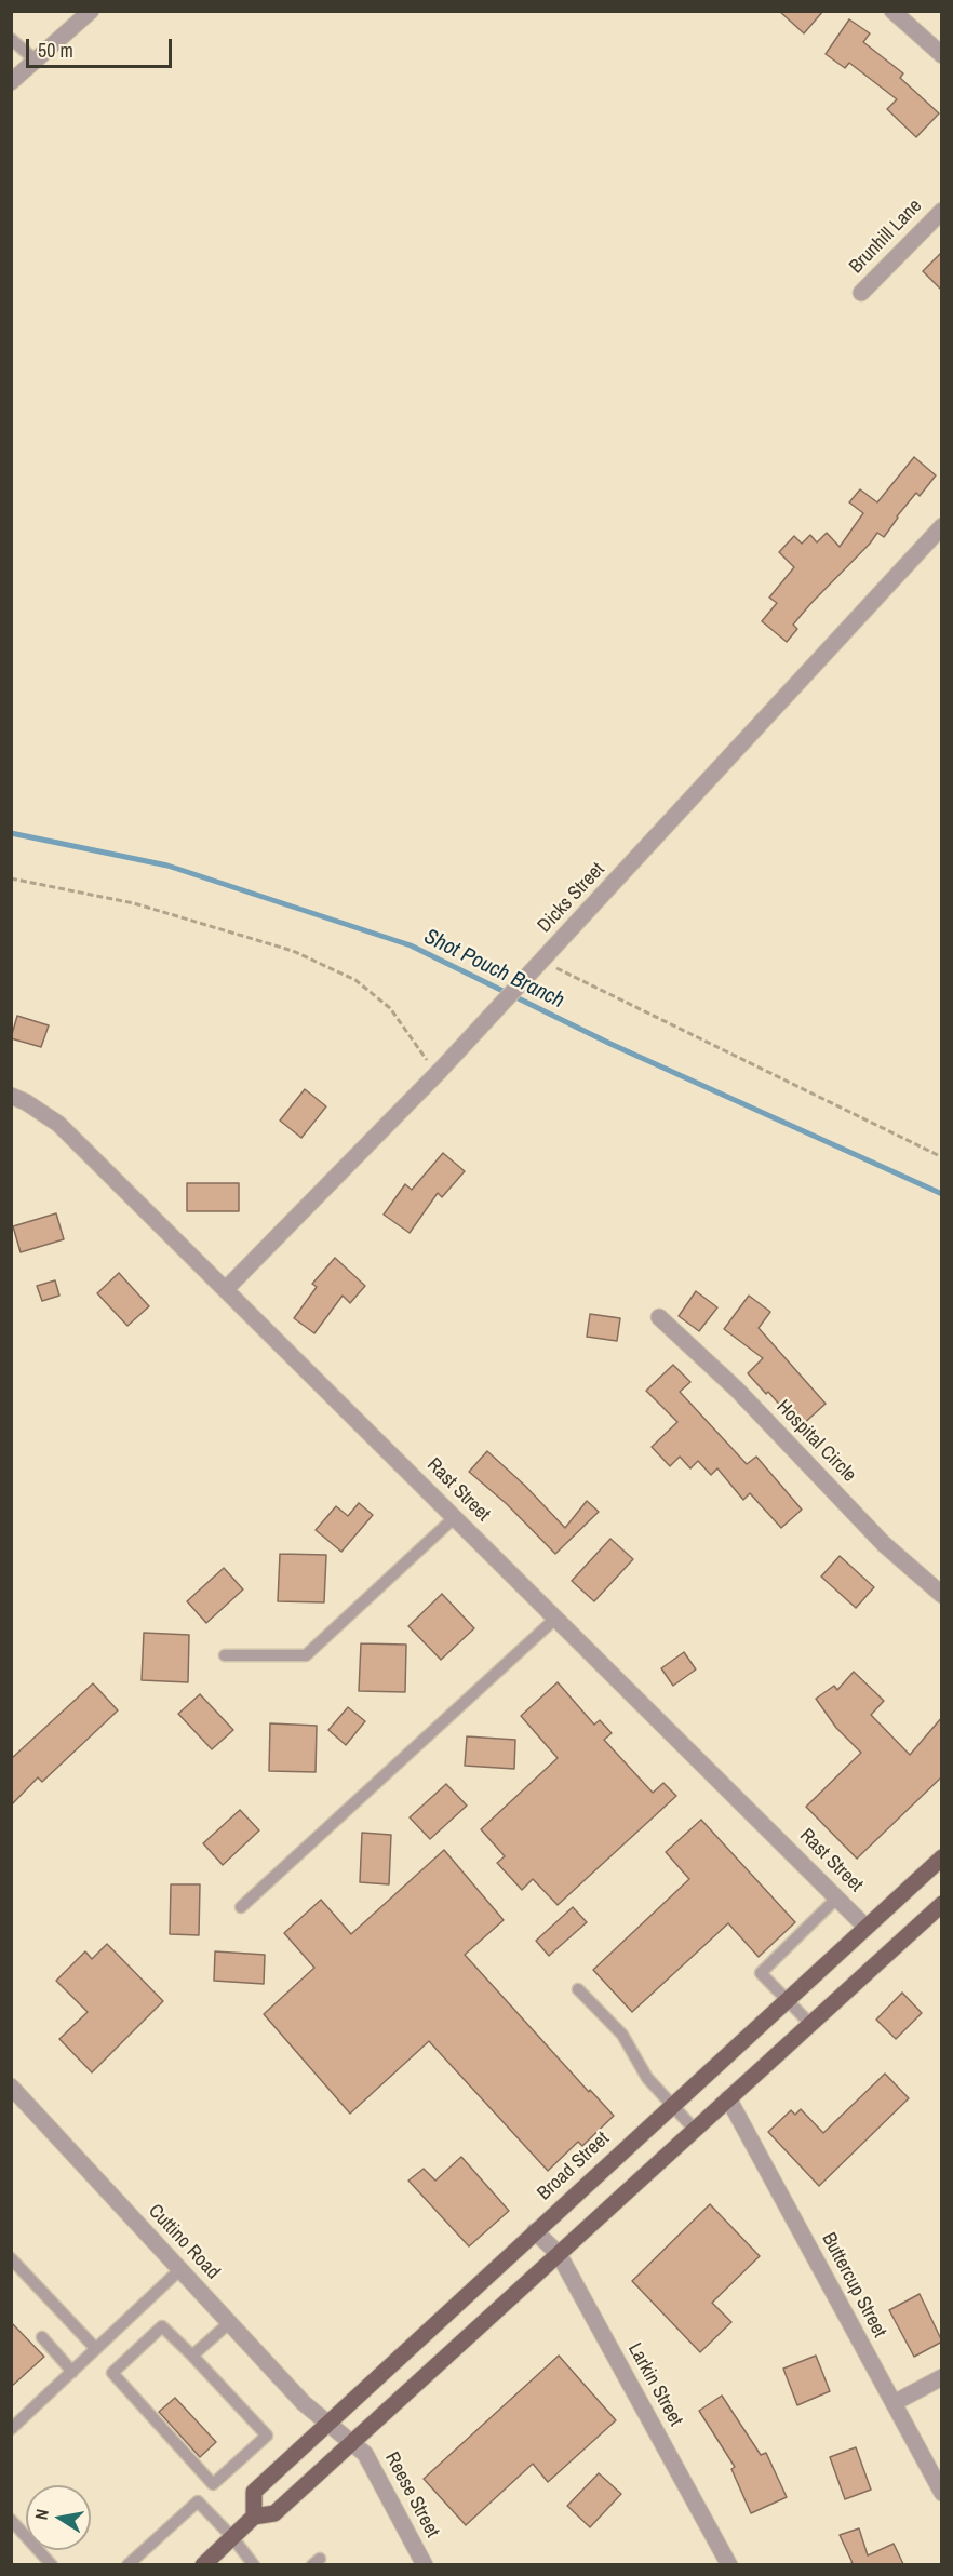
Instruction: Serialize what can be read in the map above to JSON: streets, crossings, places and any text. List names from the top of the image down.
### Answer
{
  "streets": {
    "main road": ["Broad Street"],
    "street": [
      "Brunhill Lane",
      "Dicks Street",
      "Hospital Circle",
      "Rast Street",
      "Cuttino Road",
      "Buttercup Street",
      "Larkin Street",
      "Reese Street"
    ]
  },
  "crossings": [
    ["Dicks Street", "Rast Street"],
    ["Rast Street", "Broad Street"],
    ["Broad Street", "Cuttino Road"],
    ["Broad Street", "Larkin Street"],
    ["Broad Street", "Reese Street"],
    ["Cuttino Road", "Reese Street"]
  ],
  "water": ["Shot Pouch Branch"],
  "scale_bar": "50 m",
  "north": "left"
}
